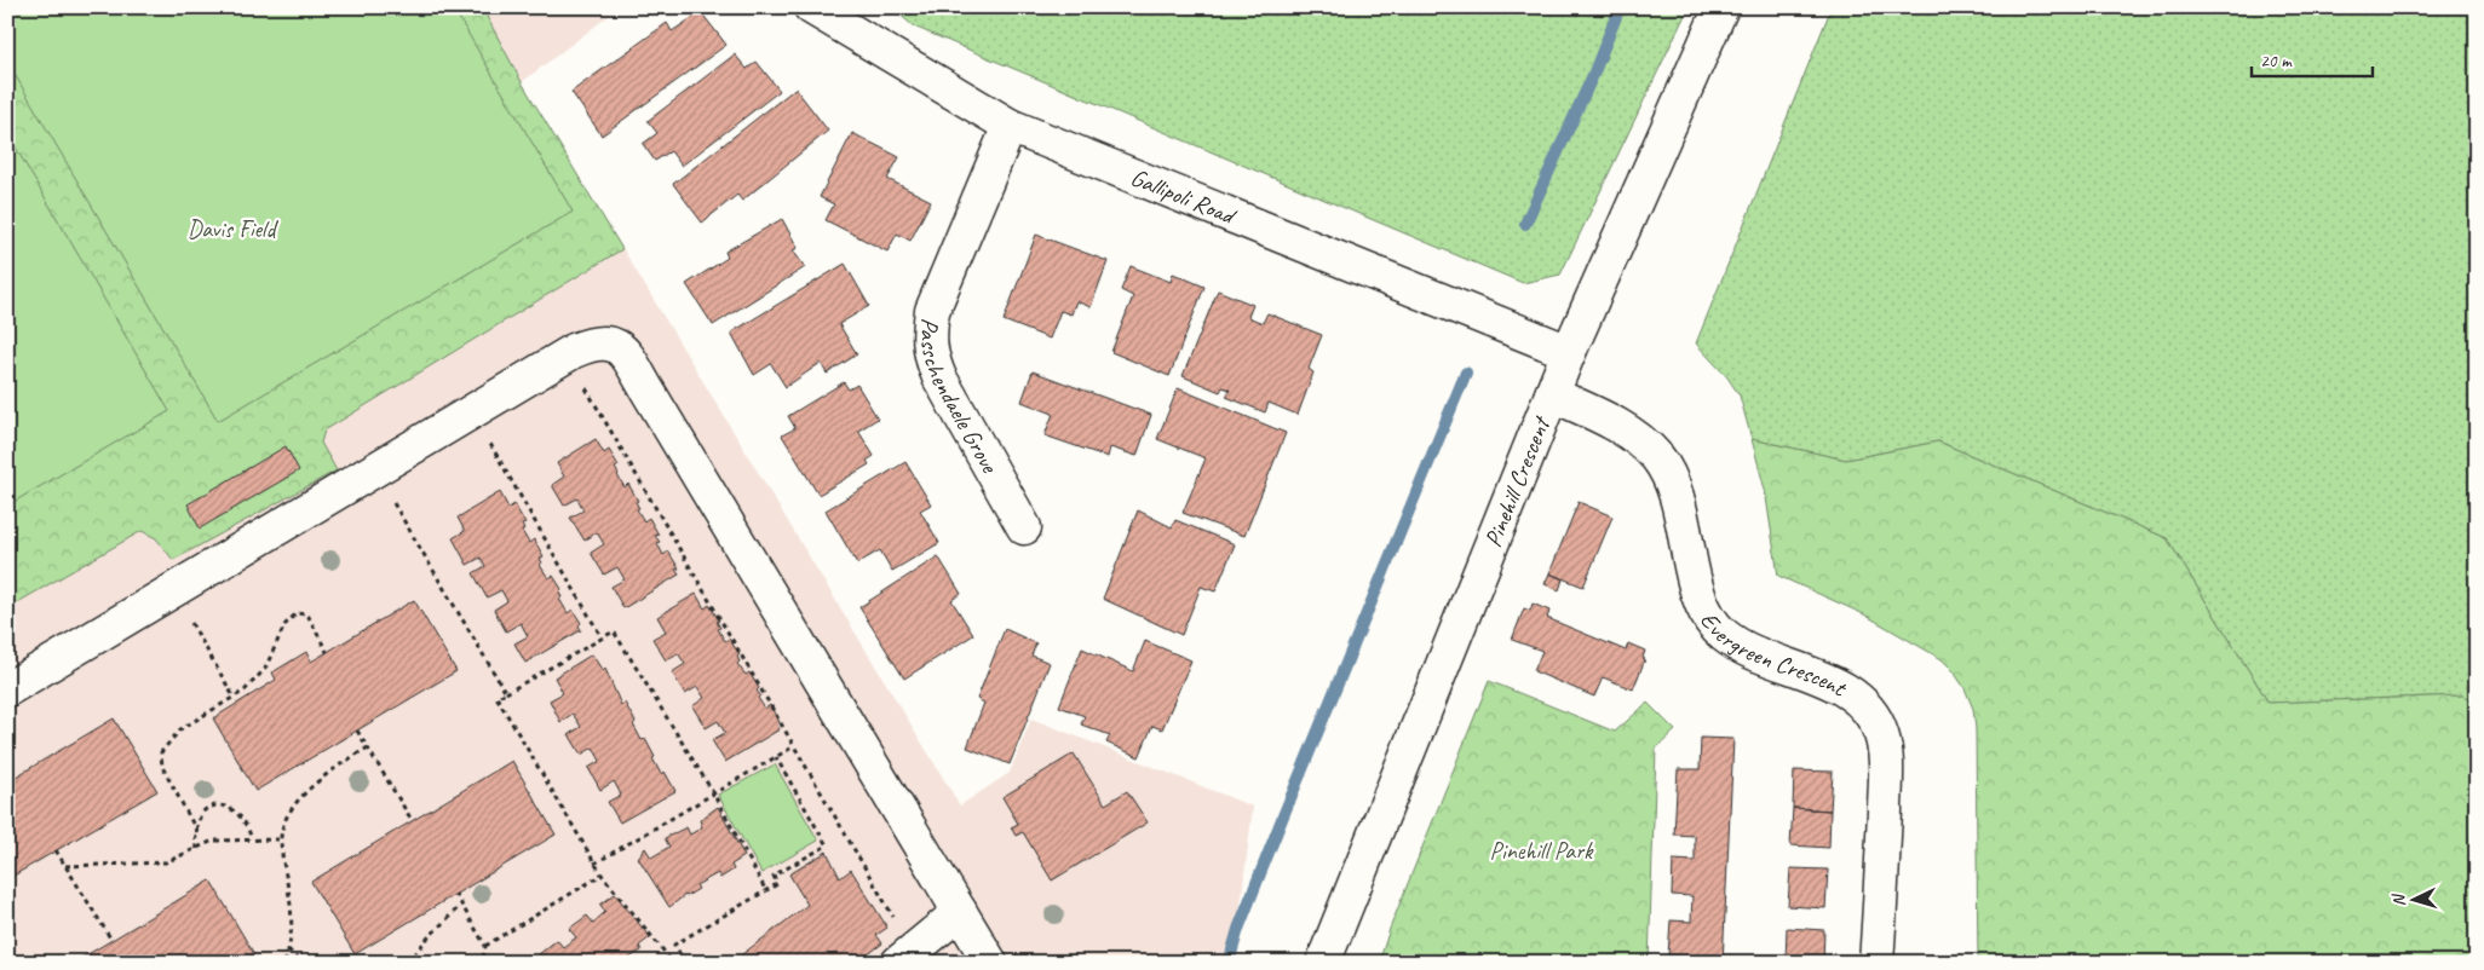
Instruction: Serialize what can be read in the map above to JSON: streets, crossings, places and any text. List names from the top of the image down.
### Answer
{
  "streets": {
    "street": [
      "Gallipoli Road",
      "Passchendaele Grove",
      "Pinehill Crescent",
      "Evergreen Crescent"
    ]
  },
  "crossings": [
    ["Gallipoli Road", "Passchendaele Grove"],
    ["Gallipoli Road", "Pinehill Crescent"],
    ["Pinehill Crescent", "Evergreen Crescent"]
  ],
  "parks": ["Davis Field", "Pinehill Park"],
  "scale_bar": "20 m",
  "north": "left"
}
